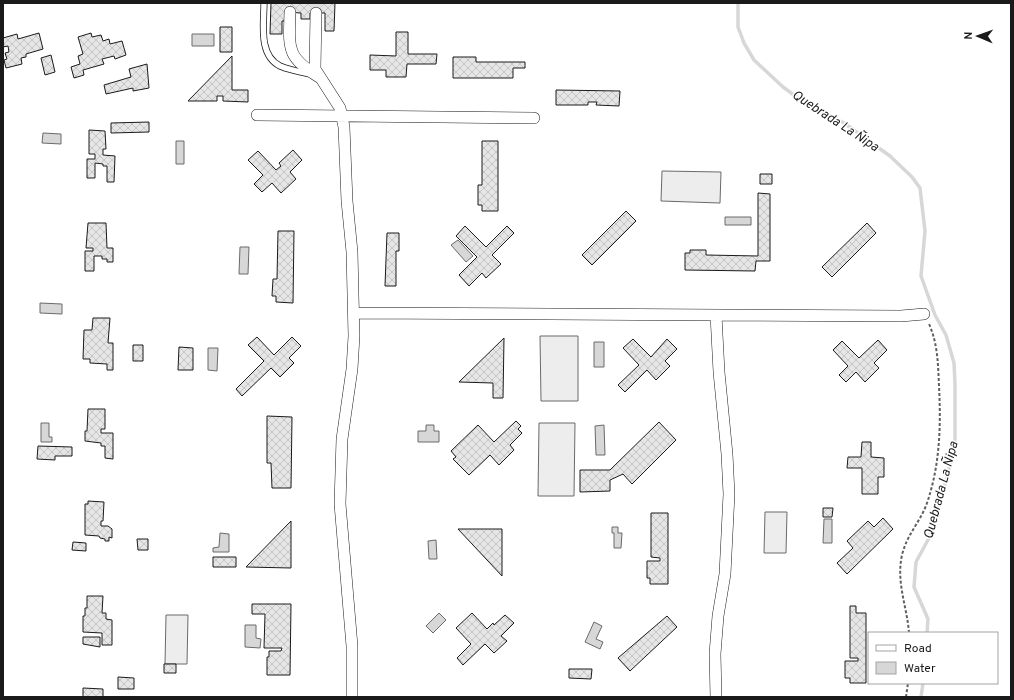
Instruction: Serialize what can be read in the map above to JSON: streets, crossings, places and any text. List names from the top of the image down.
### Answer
{
  "water": ["Quebrada La Ñipa"],
  "legend": ["Road", "Water"],
  "north": "left"
}
